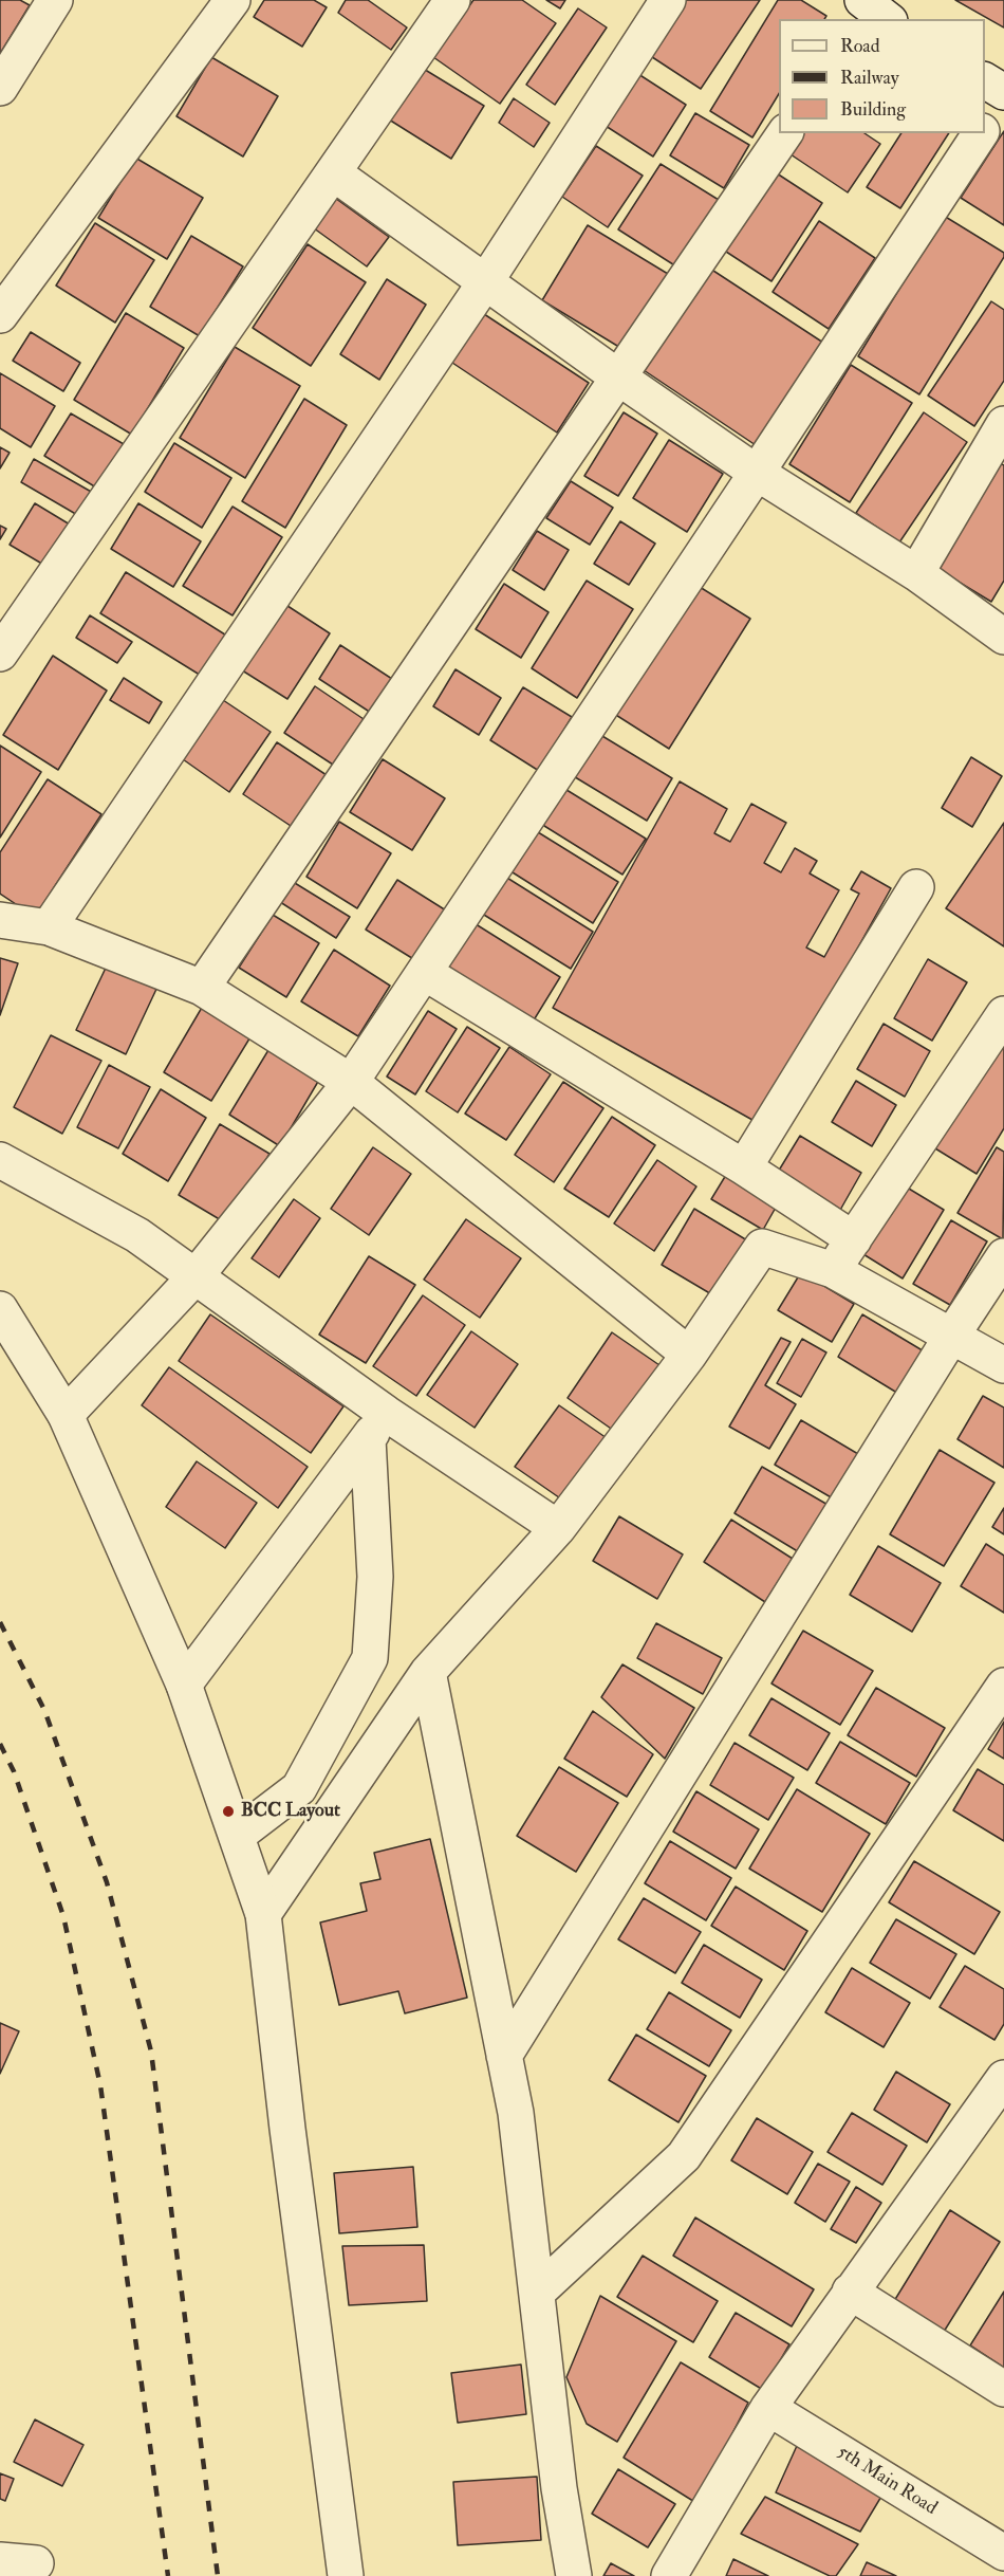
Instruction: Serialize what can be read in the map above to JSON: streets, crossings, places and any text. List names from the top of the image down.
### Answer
{
  "streets": {
    "street": ["5th Main Road"]
  },
  "places": ["BCC Layout"],
  "legend": ["Road", "Railway", "Building"]
}
